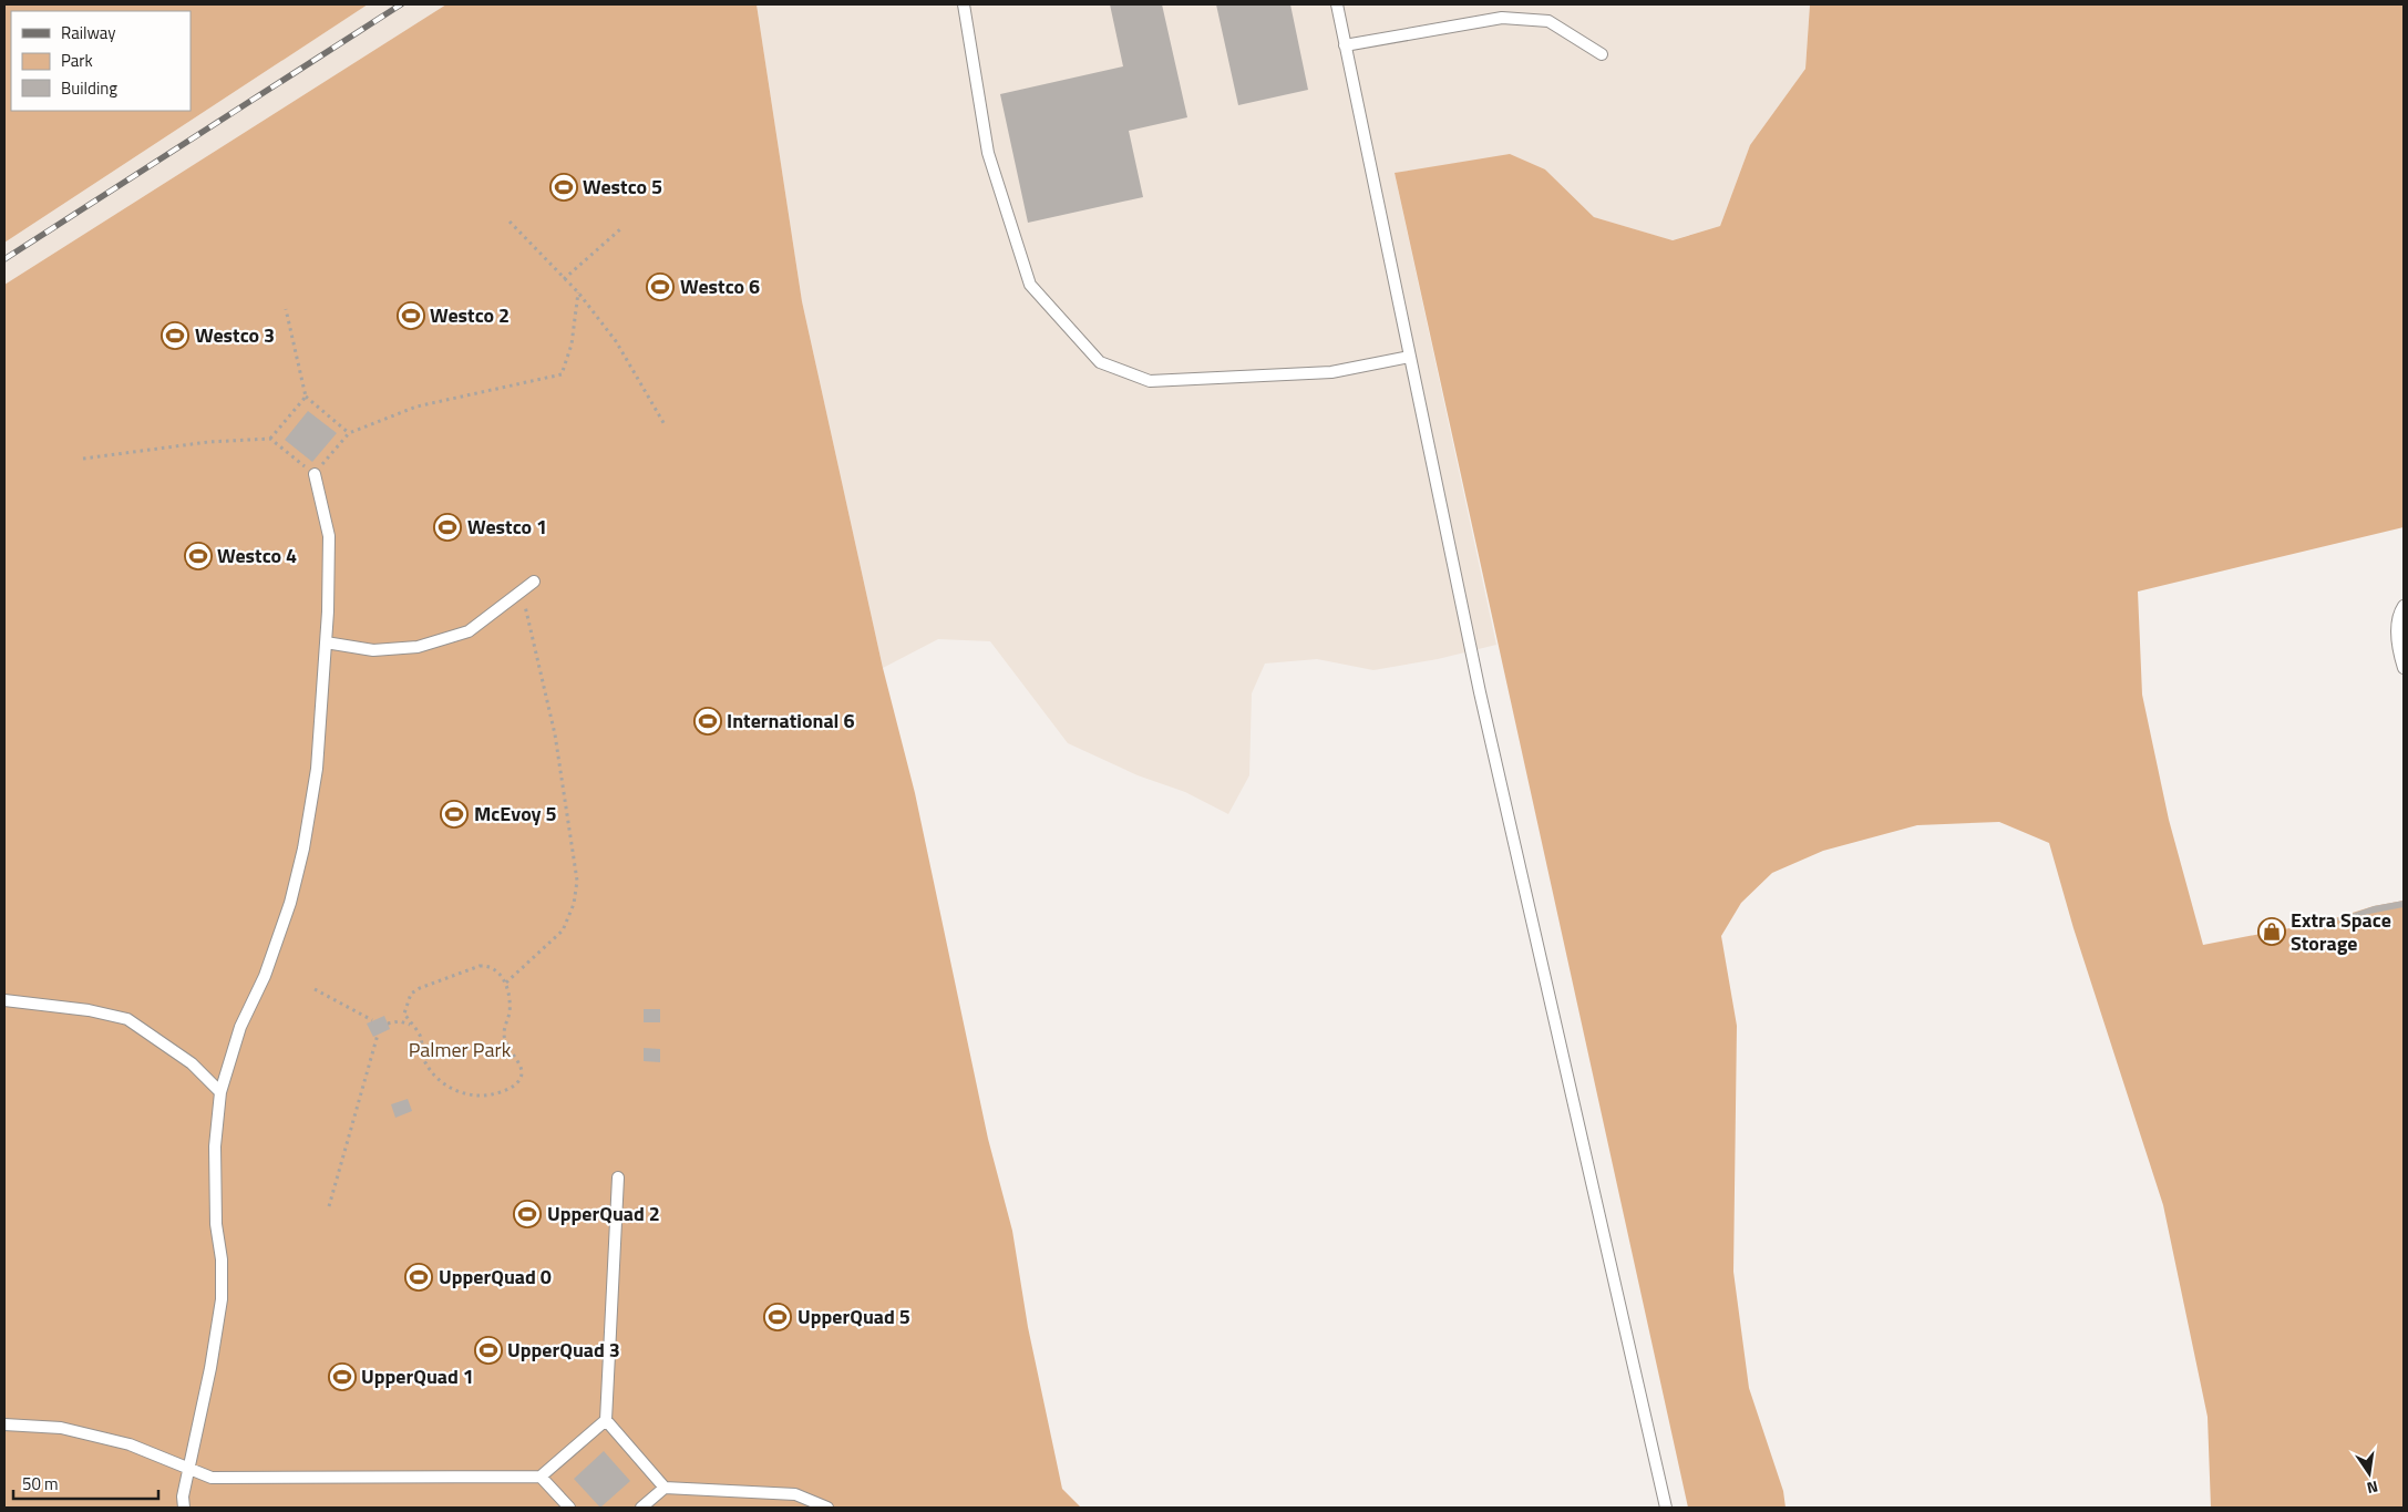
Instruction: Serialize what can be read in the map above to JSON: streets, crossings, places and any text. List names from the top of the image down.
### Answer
{
  "parks": ["Palmer Park"],
  "places": {
    "sports": [
      "Westco 5",
      "Westco 6",
      "Westco 2",
      "Westco 3",
      "Westco 1",
      "Westco 4",
      "International 6",
      "McEvoy 5",
      "UpperQuad 2",
      "UpperQuad 0",
      "UpperQuad 5",
      "UpperQuad 3",
      "UpperQuad 1"
    ],
    "shop": ["Extra Space Storage"]
  },
  "legend": ["Railway", "Park", "Building"],
  "scale_bar": "50 m",
  "north": "bottom"
}
